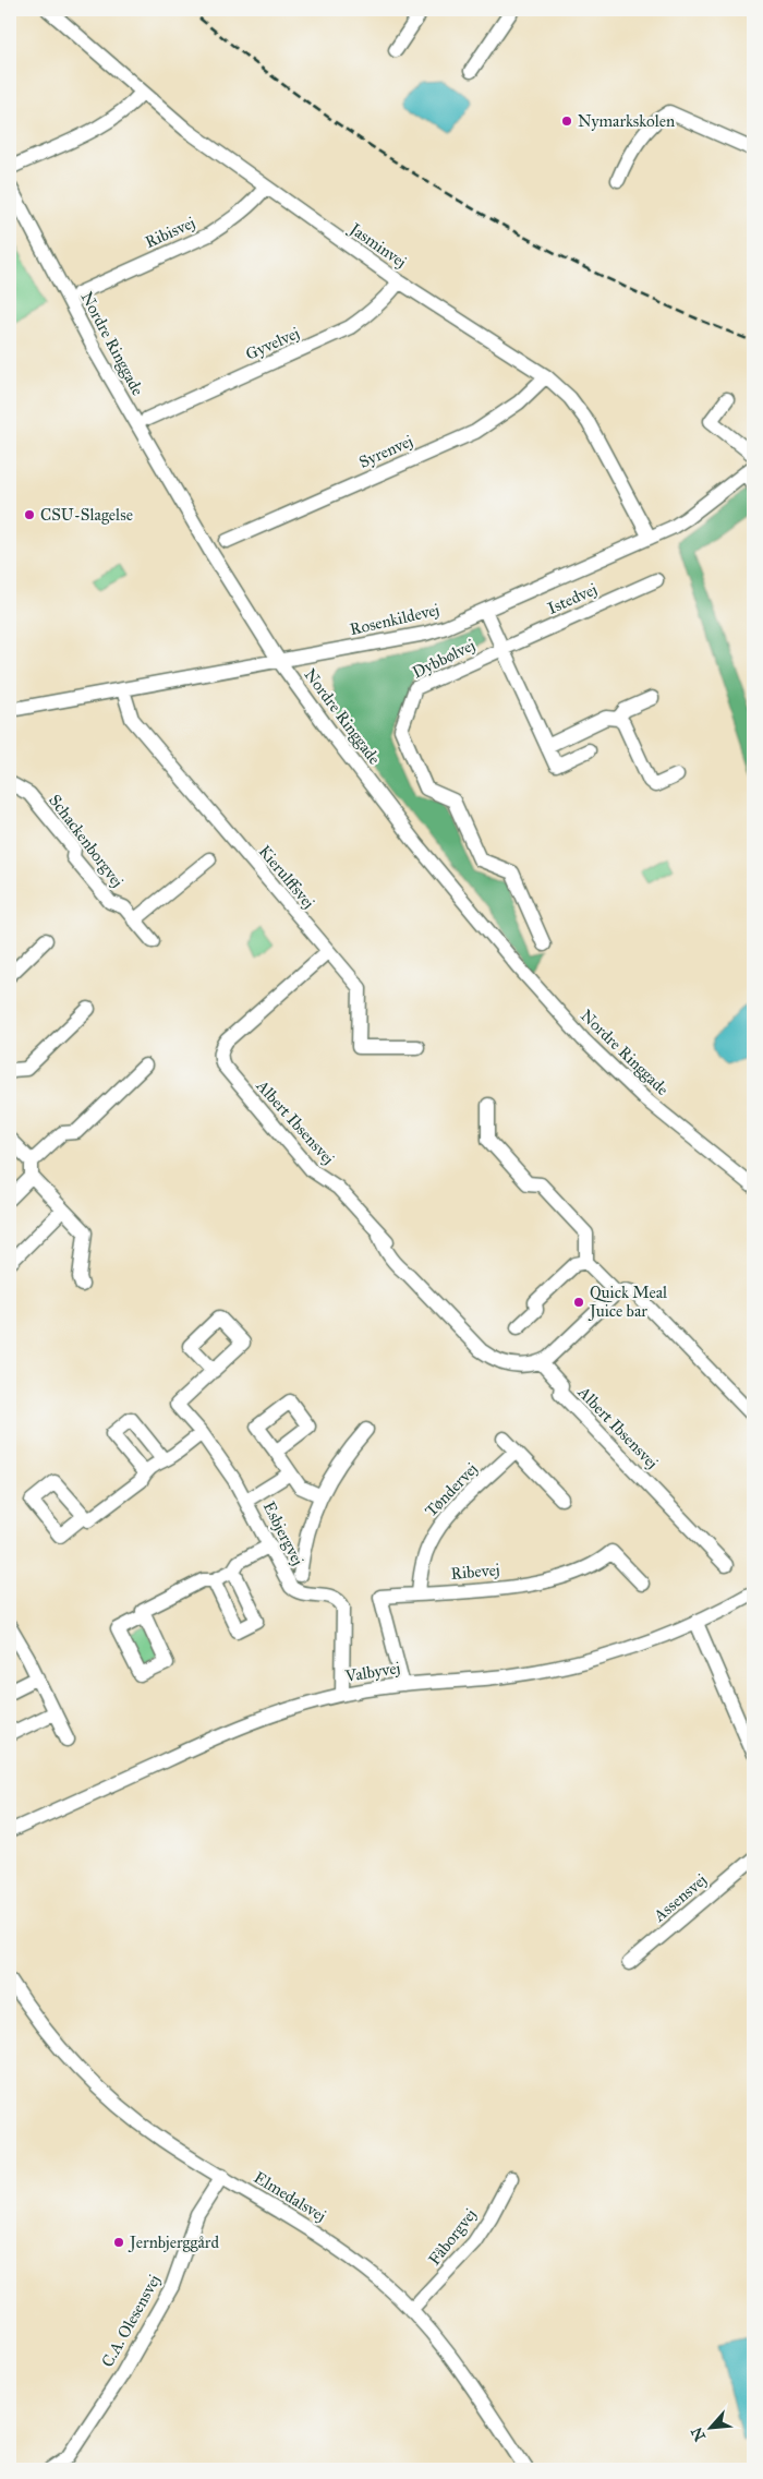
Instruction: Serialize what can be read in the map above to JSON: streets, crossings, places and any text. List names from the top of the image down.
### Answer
{
  "streets": {
    "street": [
      "Ribisvej",
      "Jasminvej",
      "Nordre Ringgade",
      "Gyvelvej",
      "Syrenvej",
      "Istedvej",
      "Rosenkildevej",
      "Dybbølvej",
      "Schackenborgvej",
      "Kierulffsvej",
      "Albert Ibsensvej",
      "Tøndervej",
      "Esbjergvej",
      "Ribevej",
      "Valbyvej",
      "Assensvej",
      "Elmedalsvej",
      "Fåborgvej",
      "C.A. Olesensvej"
    ]
  },
  "crossings": [
    ["Ribisvej", "Jasminvej"],
    ["Jasminvej", "Gyvelvej"],
    ["Jasminvej", "Syrenvej"],
    ["Jasminvej", "Rosenkildevej"],
    ["Nordre Ringgade", "Rosenkildevej"],
    ["Istedvej", "Dybbølvej"],
    ["Rosenkildevej", "Kierulffsvej"],
    ["Kierulffsvej", "Albert Ibsensvej"],
    ["Tøndervej", "Ribevej"],
    ["Esbjergvej", "Valbyvej"],
    ["Ribevej", "Valbyvej"],
    ["Elmedalsvej", "Fåborgvej"],
    ["Elmedalsvej", "C.A. Olesensvej"]
  ],
  "places": [
    "Nymarkskolen",
    "CSU-Slagelse",
    "Quick Meal Juice bar",
    "Jernbjerggård"
  ],
  "north": "bottom left"
}
